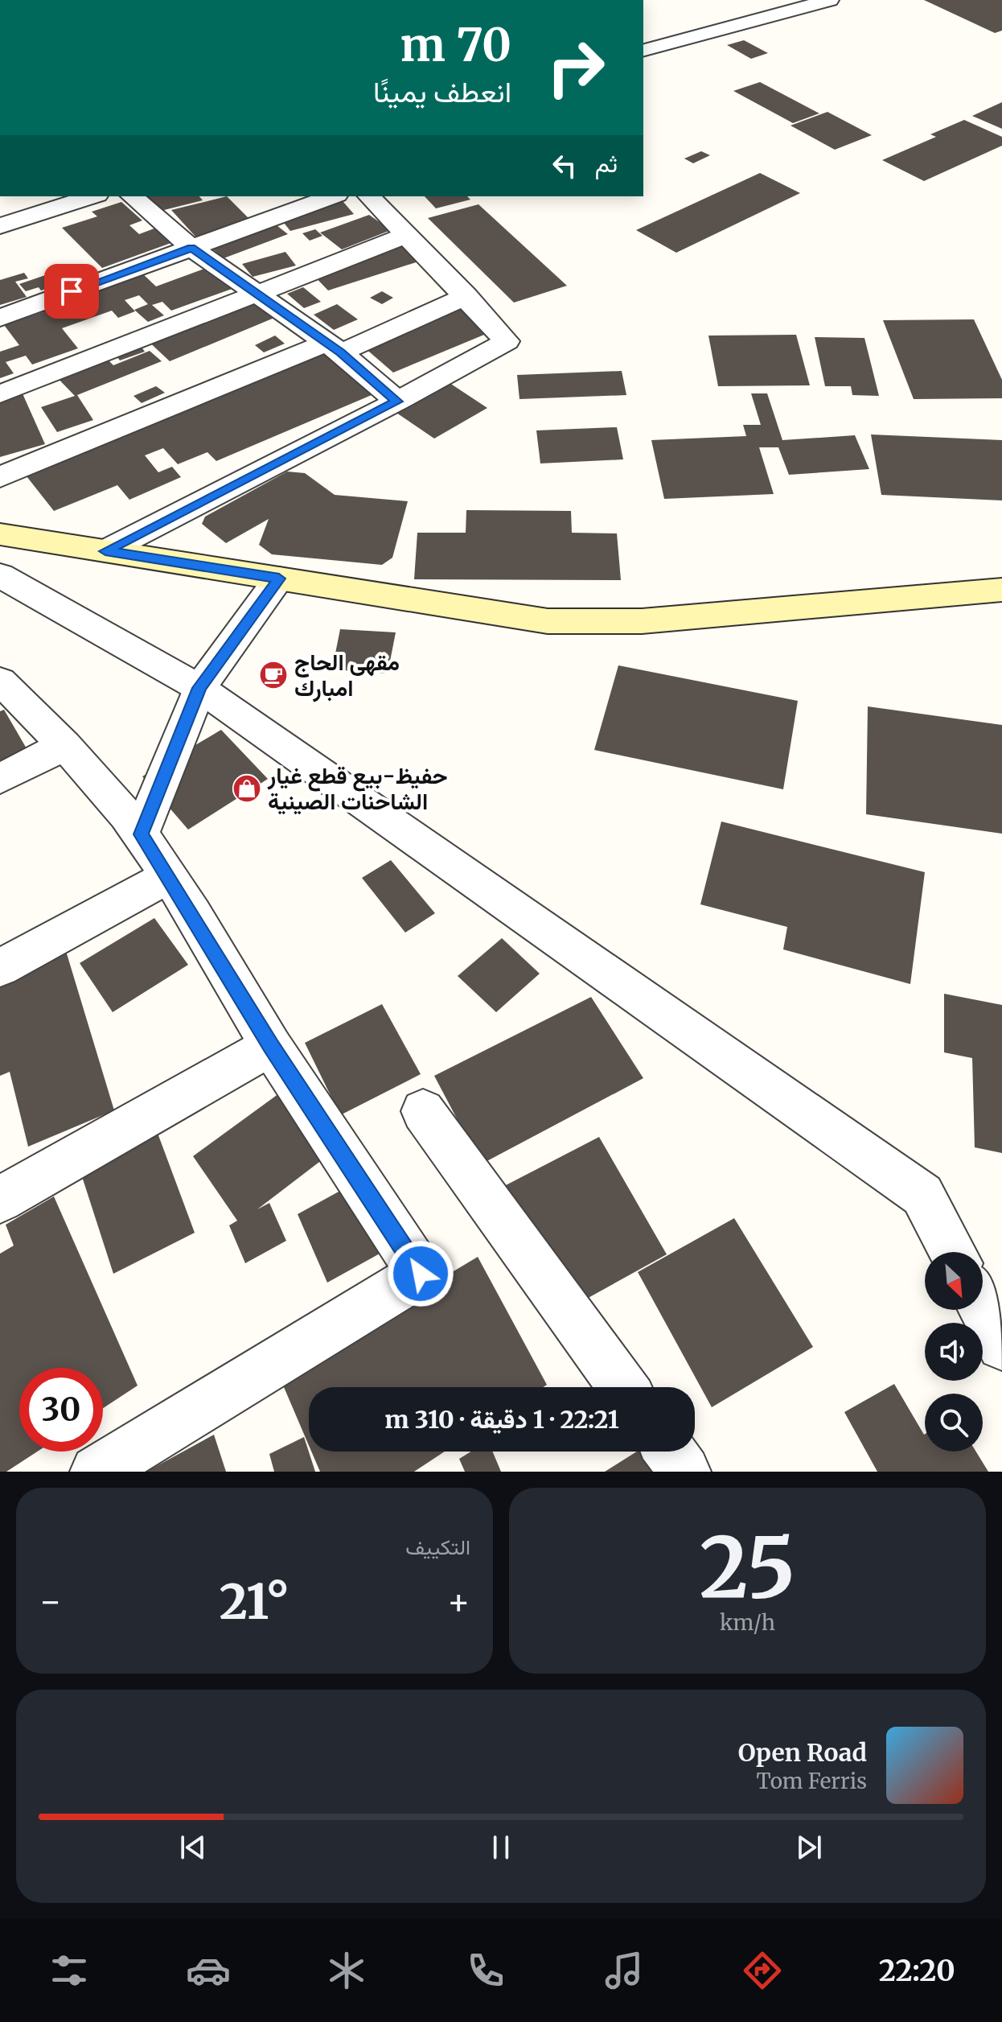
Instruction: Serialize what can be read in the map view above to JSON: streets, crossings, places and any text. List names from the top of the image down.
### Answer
{
  "places": {
    "cafe": ["مقهى الحاج امبارك"],
    "shop": ["حفيظ-بيع قطع غيار الشاحنات الصينية"]
  },
  "north": "bottom right",
  "page": {
    "turn": ["70 m", "انعطف يمينًا"],
    "then": "ثم",
    "limit": "30",
    "trip": "22:21 · 1 دقيقة · 310 m",
    "tile": [
      ["25", "km/h"],
      "التكييف"
    ],
    "heat": ["−", "21°", "+"],
    "song": ["Open Road", "Tom Ferris"],
    "tabs": "22:20"
  }
}
